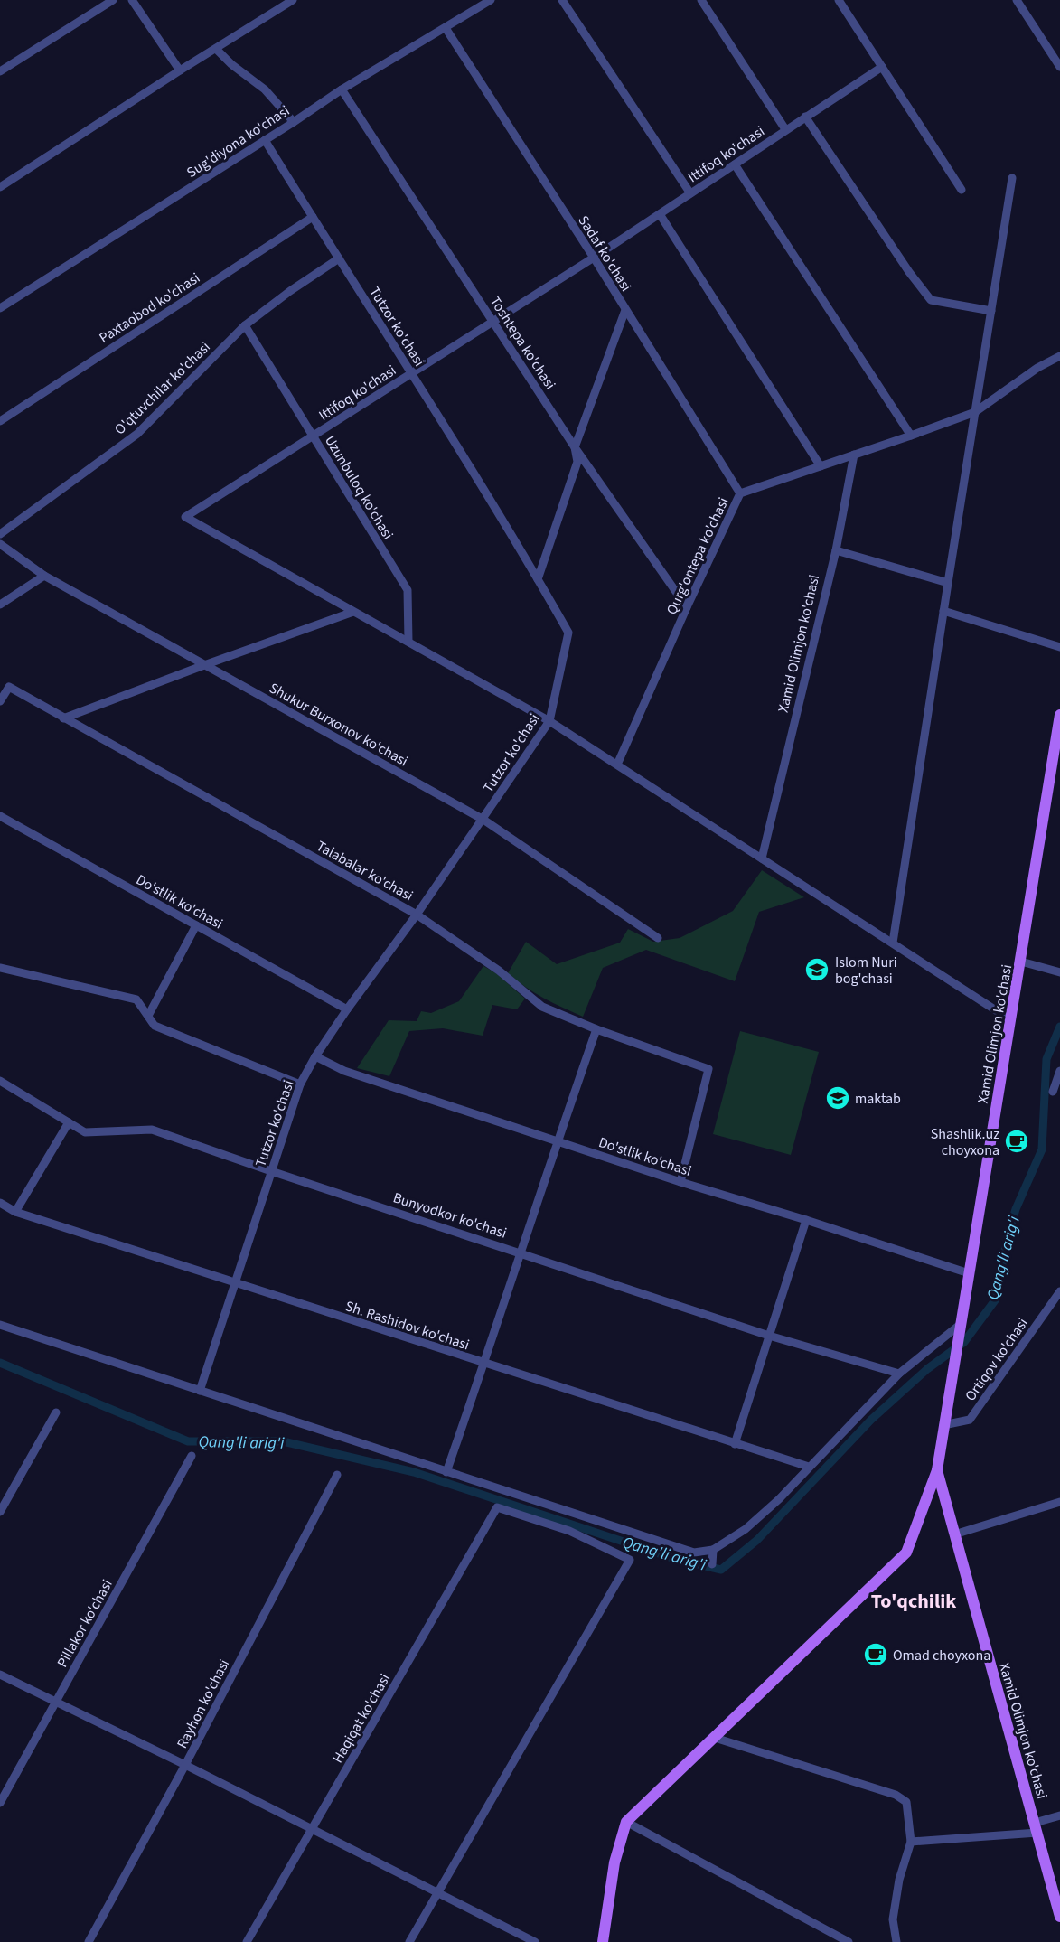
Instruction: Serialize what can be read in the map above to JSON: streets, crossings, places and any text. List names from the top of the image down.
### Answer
{
  "streets": {
    "main road": ["Xamid Olimjon ko'chasi"],
    "street": [
      "Sug'diyona ko'chasi",
      "Ittifoq ko'chasi",
      "Sadaf ko'chasi",
      "Paxtaobod ko'chasi",
      "Tutzor ko'chasi",
      "Toshtepa ko'chasi",
      "O'qtuvchilar ko'chasi",
      "Uzunbuloq ko'chasi",
      "Qurg'ontepa ko'chasi",
      "Shukur Burxonov ko'chasi",
      "Talabalar ko'chasi",
      "Do'stlik ko'chasi",
      "Bunyodkor ko'chasi",
      "Sh. Rashidov ko'chasi",
      "Ortiqov ko'chasi",
      "Pillakor ko'chasi",
      "Rayhon ko'chasi",
      "Haqiqat ko'chasi"
    ]
  },
  "crossings": [
    ["Sug'diyona ko'chasi", "Sadaf ko'chasi"],
    ["Sug'diyona ko'chasi", "Tutzor ko'chasi"],
    ["Sug'diyona ko'chasi", "Toshtepa ko'chasi"],
    ["Ittifoq ko'chasi", "Sadaf ko'chasi"],
    ["Ittifoq ko'chasi", "Tutzor ko'chasi"],
    ["Ittifoq ko'chasi", "Toshtepa ko'chasi"],
    ["Ittifoq ko'chasi", "Uzunbuloq ko'chasi"],
    ["Sadaf ko'chasi", "Qurg'ontepa ko'chasi"],
    ["Paxtaobod ko'chasi", "Tutzor ko'chasi"],
    ["Tutzor ko'chasi", "O'qtuvchilar ko'chasi"],
    ["Tutzor ko'chasi", "Shukur Burxonov ko'chasi"],
    ["Tutzor ko'chasi", "Talabalar ko'chasi"],
    ["Tutzor ko'chasi", "Do'stlik ko'chasi"],
    ["Tutzor ko'chasi", "Bunyodkor ko'chasi"],
    ["Tutzor ko'chasi", "Sh. Rashidov ko'chasi"],
    ["Toshtepa ko'chasi", "Qurg'ontepa ko'chasi"],
    ["O'qtuvchilar ko'chasi", "Uzunbuloq ko'chasi"],
    ["Qurg'ontepa ko'chasi", "Xamid Olimjon ko'chasi"],
    ["Xamid Olimjon ko'chasi", "Do'stlik ko'chasi"],
    ["Xamid Olimjon ko'chasi", "Ortiqov ko'chasi"],
    ["Talabalar ko'chasi", "Do'stlik ko'chasi"]
  ],
  "districts": ["To'qchilik"],
  "water": ["Qang'li arig'i"],
  "places": {
    "school or university": ["Islom Nuri bog'chasi", "maktab"],
    "cafe": ["Shashlik.uz choyxona", "Omad choyxona"]
  }
}
